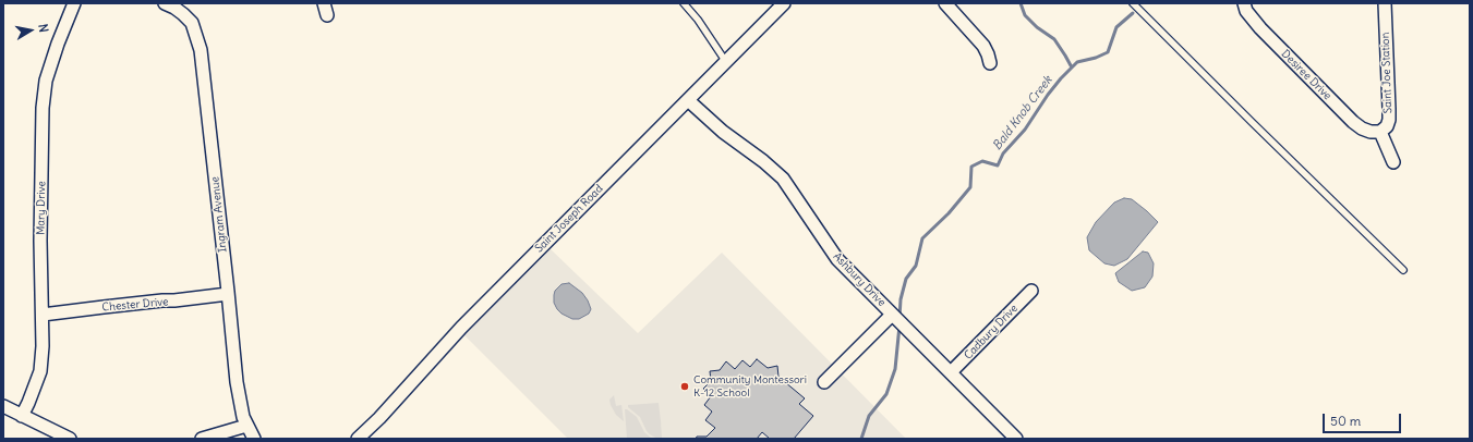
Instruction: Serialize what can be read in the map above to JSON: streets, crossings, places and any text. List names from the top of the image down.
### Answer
{
  "streets": {
    "street": [
      "Saint Joe Station",
      "Desiree Drive",
      "Mary Drive",
      "Ingram Avenue",
      "Saint Joseph Road",
      "Ashbury Drive",
      "Chester Drive",
      "Cadbury Drive"
    ]
  },
  "crossings": [
    ["Saint Joe Station", "Desiree Drive"],
    ["Mary Drive", "Chester Drive"],
    ["Ingram Avenue", "Chester Drive"],
    ["Saint Joseph Road", "Ashbury Drive"],
    ["Ashbury Drive", "Cadbury Drive"]
  ],
  "water": ["Bald Knob Creek"],
  "places": ["Community Montessori K-12 School"],
  "scale_bar": "50 m",
  "north": "right"
}
